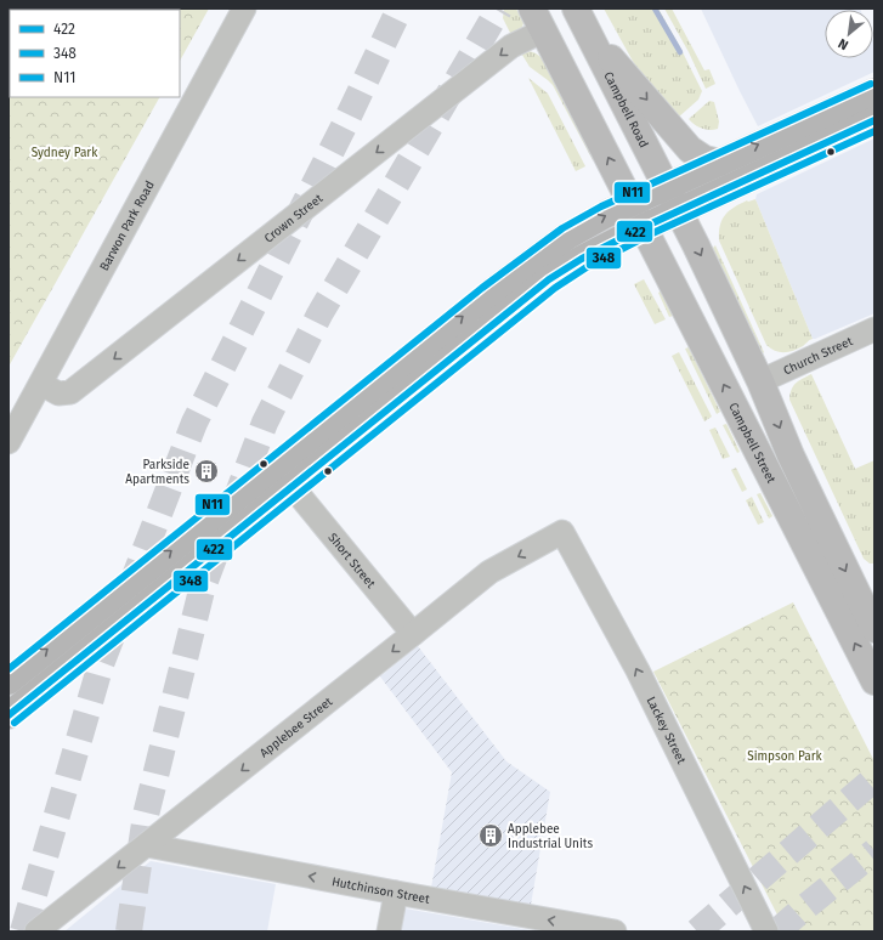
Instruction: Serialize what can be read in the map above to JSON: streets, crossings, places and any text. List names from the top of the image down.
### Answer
{
  "streets": {
    "main road": ["Campbell Road", "Campbell Street"],
    "street": [
      "Crown Street",
      "Barwon Park Road",
      "Church Street",
      "Short Street",
      "Applebee Street",
      "Lackey Street",
      "Hutchinson Street"
    ]
  },
  "crossings": [
    ["Campbell Road", "Campbell Street"],
    ["Crown Street", "Barwon Park Road"],
    ["Church Street", "Campbell Street"],
    ["Short Street", "Applebee Street"],
    ["Applebee Street", "Lackey Street"],
    ["Applebee Street", "Hutchinson Street"]
  ],
  "one_way": [
    "Crown Street",
    "Applebee Street",
    "Lackey Street",
    "Hutchinson Street"
  ],
  "parks": ["Sydney Park", "Simpson Park"],
  "places": {
    "building": ["Parkside Apartments", "Applebee Industrial Units"]
  },
  "lines": ["transit line N11", "transit line 422", "transit line 348"],
  "legend": ["422", "348", "N11"],
  "north": "bottom left"
}
